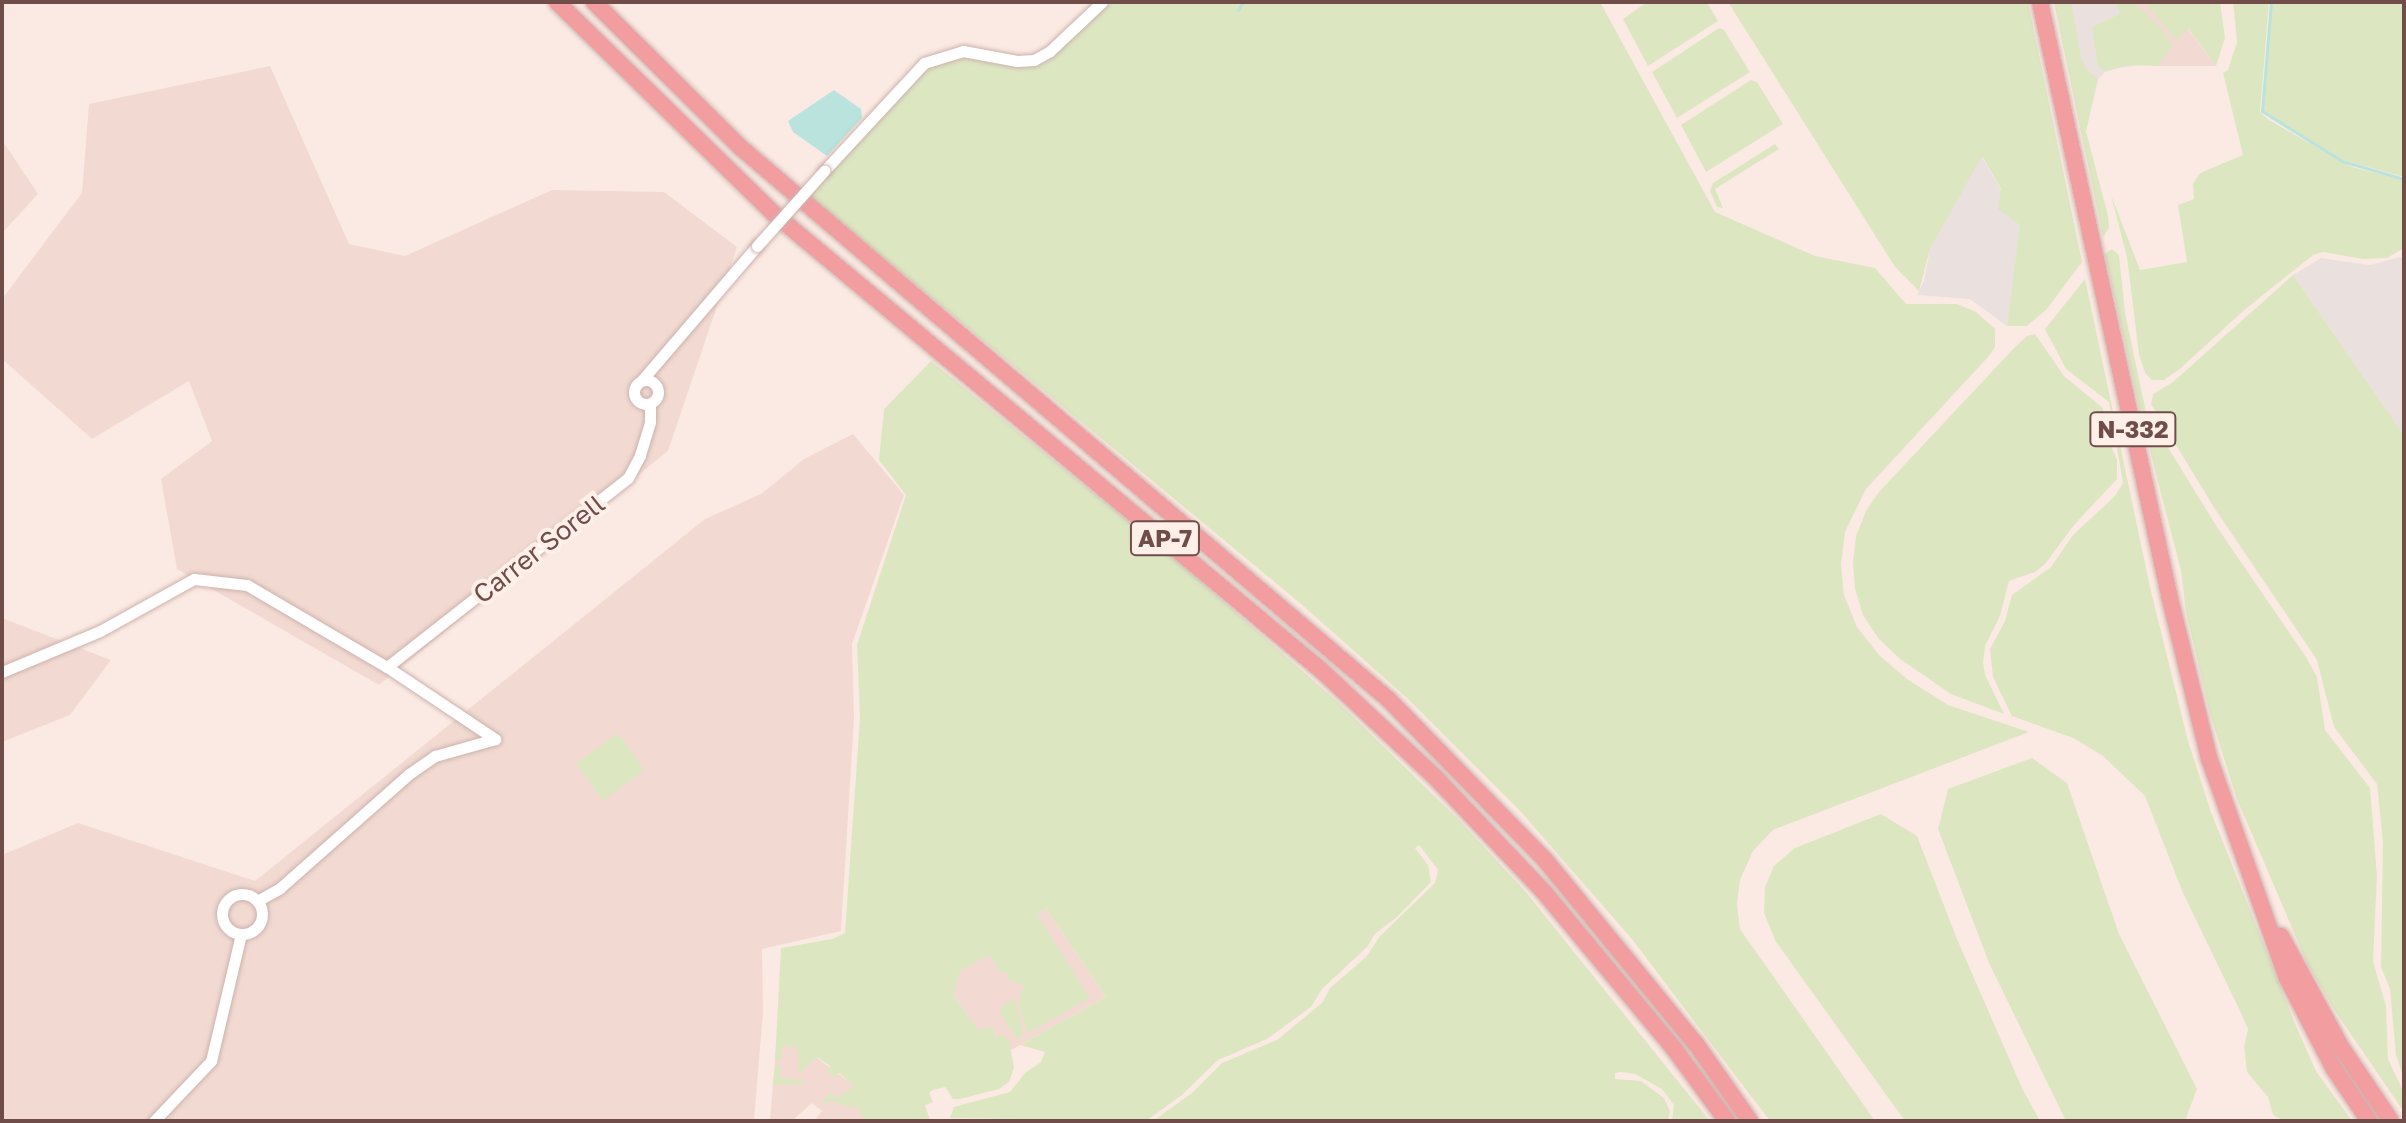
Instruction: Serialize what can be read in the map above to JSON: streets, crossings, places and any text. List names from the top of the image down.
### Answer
{
  "streets": {
    "highway": ["N-332", "AP-7"],
    "street": ["Carrer Sorell"]
  }
}
